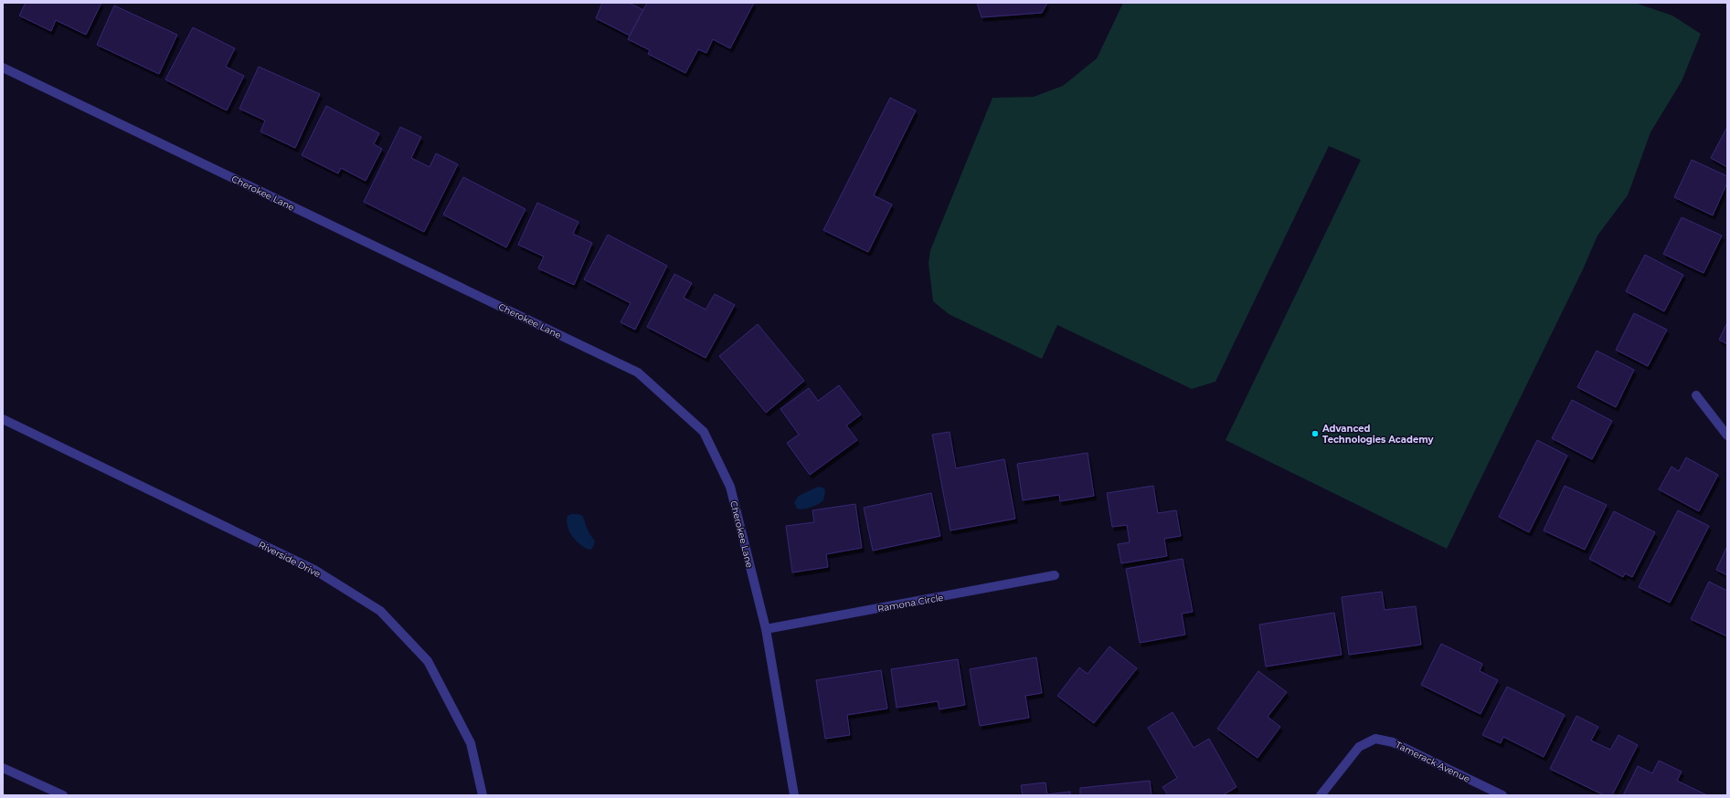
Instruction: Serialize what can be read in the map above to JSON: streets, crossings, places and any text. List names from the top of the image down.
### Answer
{
  "streets": {
    "street": [
      "Cherokee Lane",
      "Riverside Drive",
      "Ramona Circle",
      "Tamerack Avenue"
    ]
  },
  "crossings": [
    ["Cherokee Lane", "Ramona Circle"]
  ],
  "places": ["Advanced Technologies Academy"]
}
